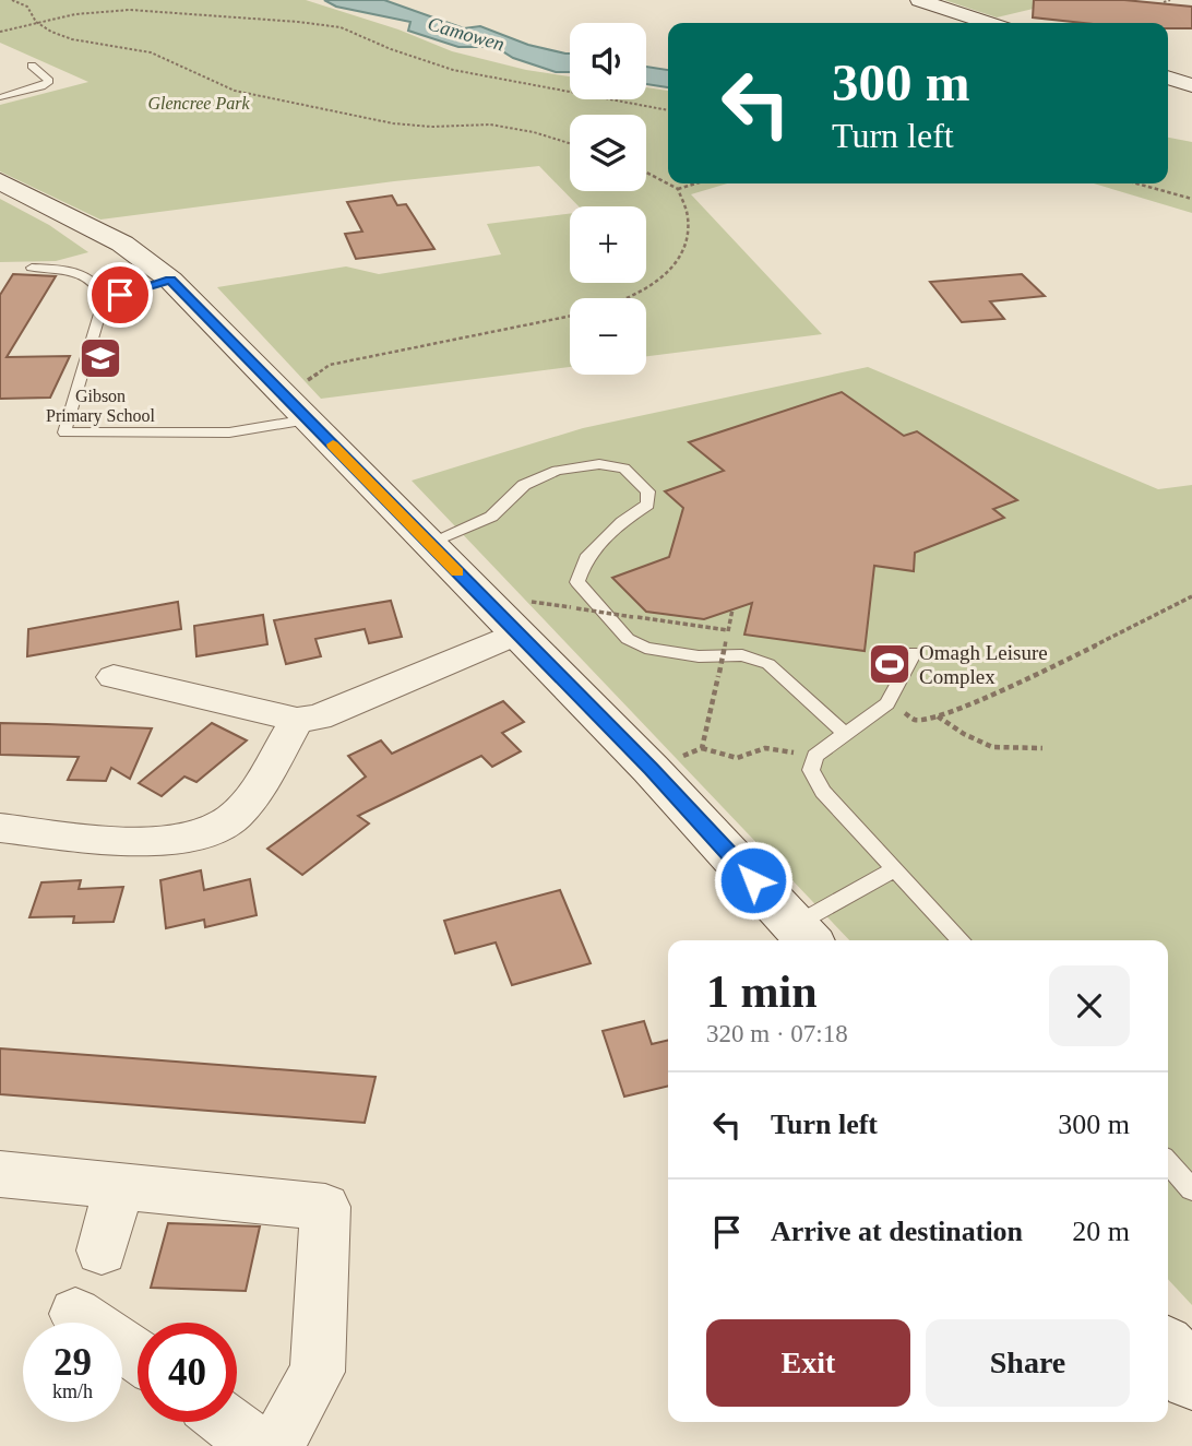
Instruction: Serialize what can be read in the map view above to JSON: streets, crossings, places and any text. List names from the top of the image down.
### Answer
{
  "water": ["Camowen"],
  "parks": ["Glencree Park"],
  "places": {
    "school or university": ["Gibson Primary School"],
    "sports": ["Omagh Leisure Complex"]
  },
  "page": {
    "map_buttons": ["+", "−"],
    "turn": ["300 m", "Turn left"],
    "heading": ["1 min", "320 m · 07:18"],
    "list": [
      {
        "name": "Turn left",
        "value": "300 m"
      },
      {
        "name": "Arrive at destination",
        "value": "20 m"
      }
    ],
    "buttons": ["Exit", "Share"],
    "speed": "29 km/h",
    "limit": "40"
  }
}
